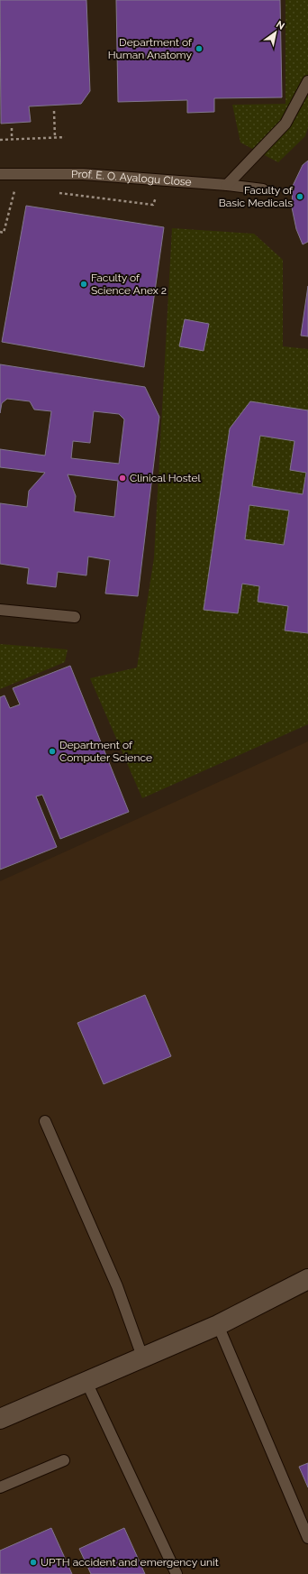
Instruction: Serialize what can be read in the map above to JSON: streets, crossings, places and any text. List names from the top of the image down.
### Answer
{
  "streets": {
    "lane": ["Prof. E. O. Ayalogu Close"]
  },
  "places": [
    "Department of Human Anatomy",
    "Faculty of Basic Medicals",
    "Faculty of Science Anex 2",
    "Clinical Hostel",
    "Department of Computer Science",
    "UPTH accident and emergency unit"
  ],
  "north": "top right"
}
